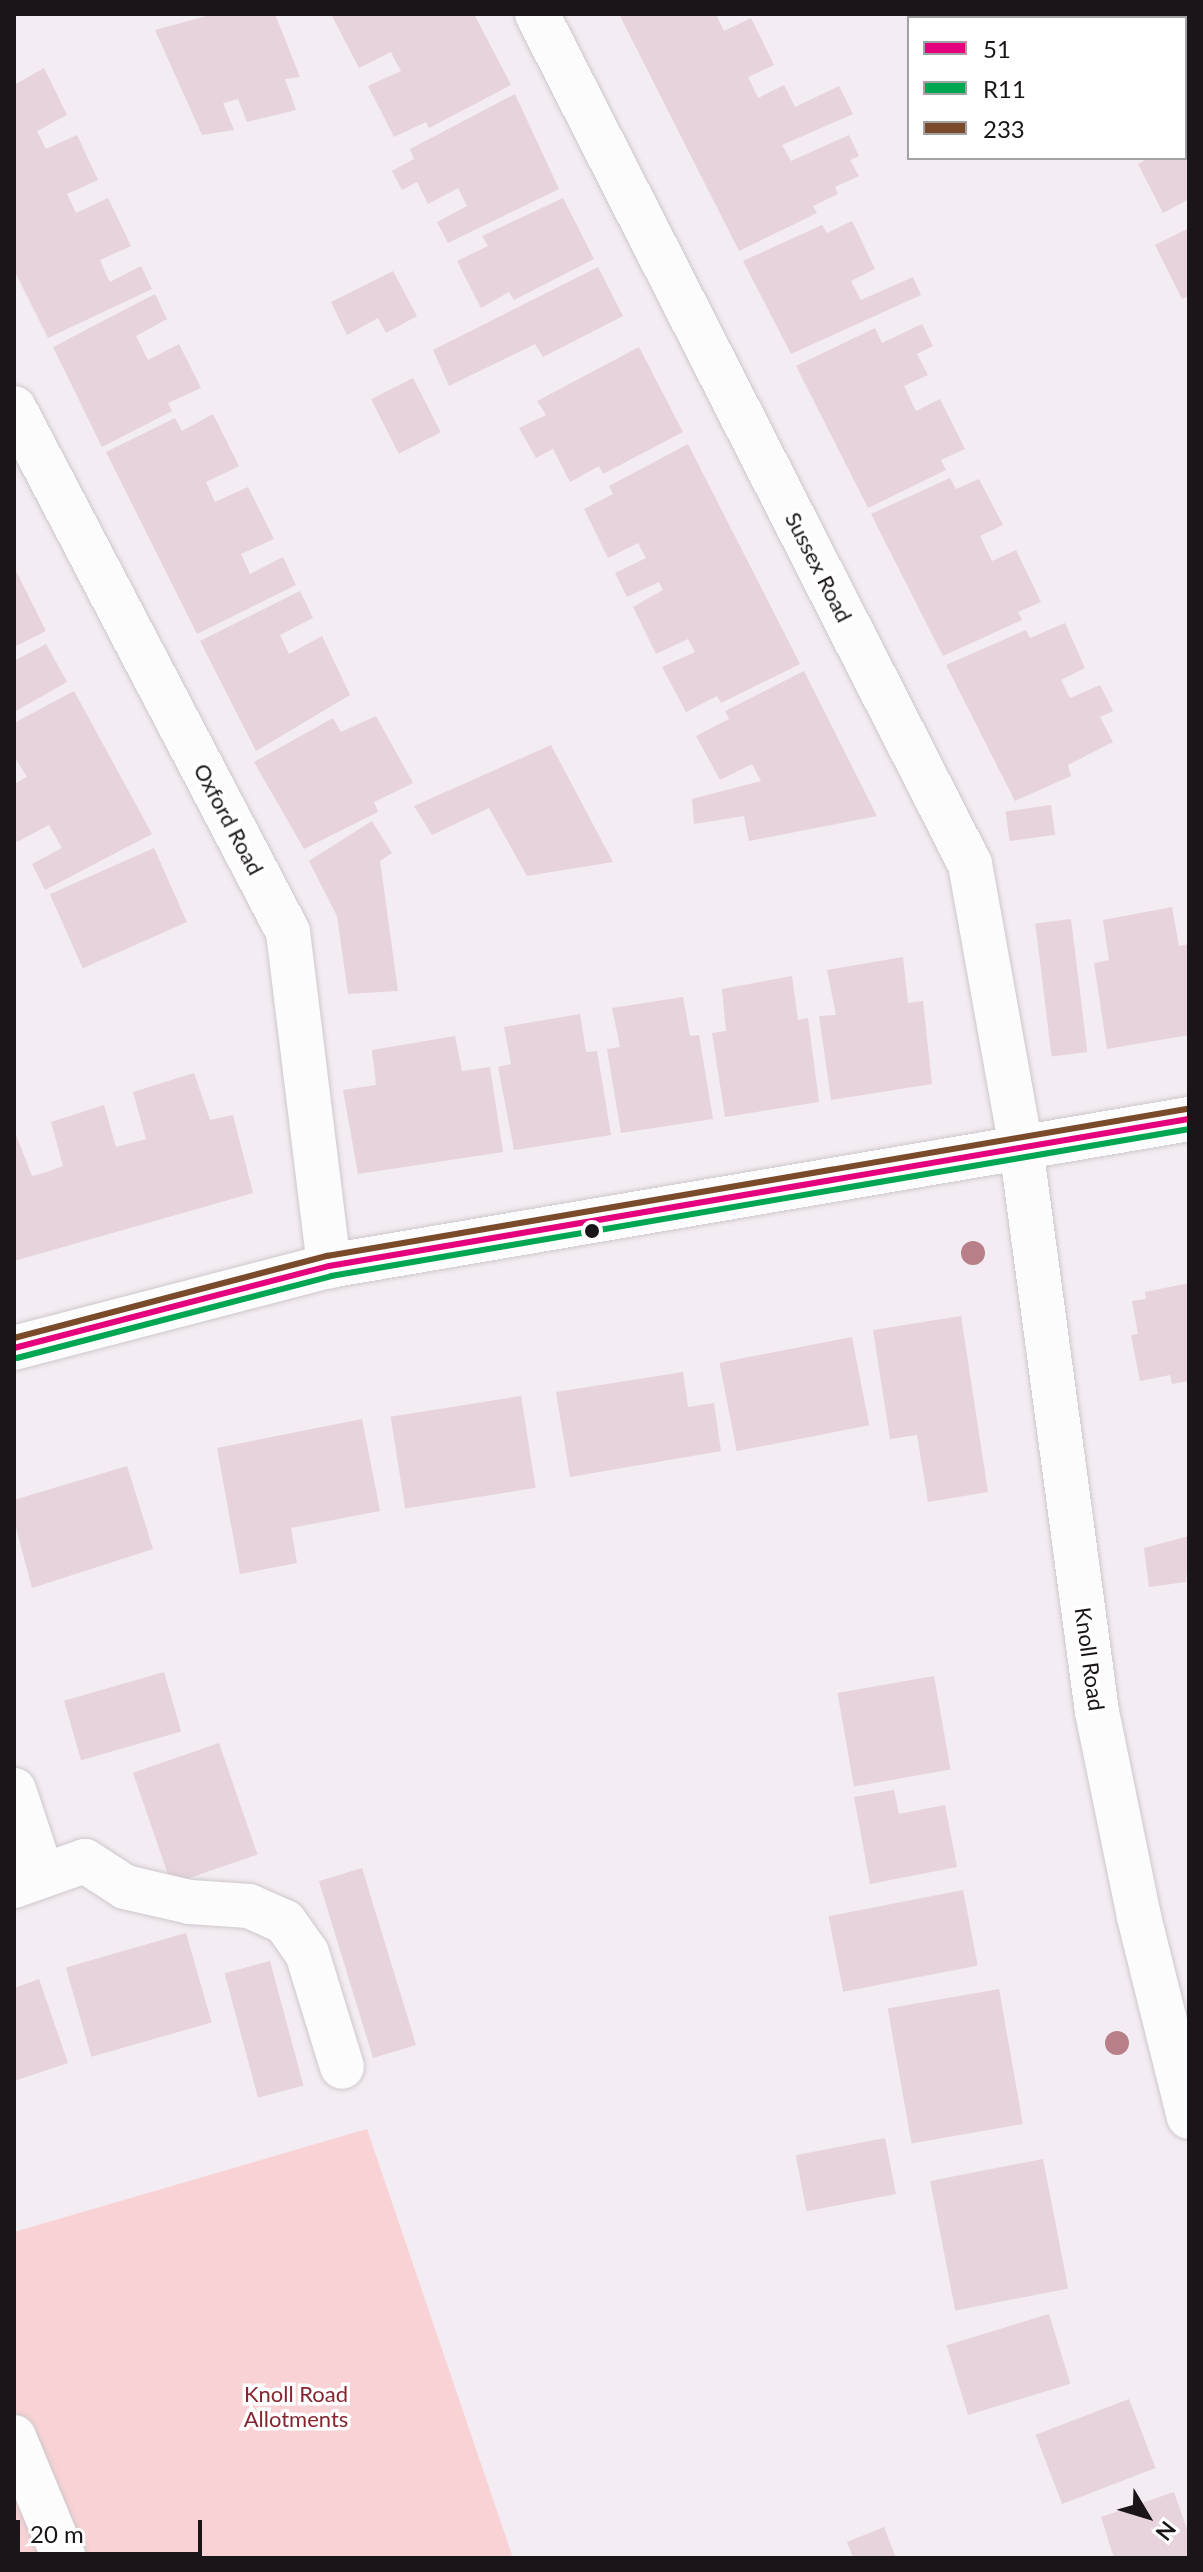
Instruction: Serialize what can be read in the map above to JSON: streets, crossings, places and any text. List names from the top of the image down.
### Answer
{
  "streets": {
    "street": ["Sussex Road", "Oxford Road", "Knoll Road"]
  },
  "crossings": [
    ["Sussex Road", "Knoll Road"]
  ],
  "parks": ["Knoll Road Allotments"],
  "lines": ["transit line 233", "transit line 51", "transit line R11"],
  "legend": ["51", "R11", "233"],
  "scale_bar": "20 m",
  "north": "bottom right"
}
